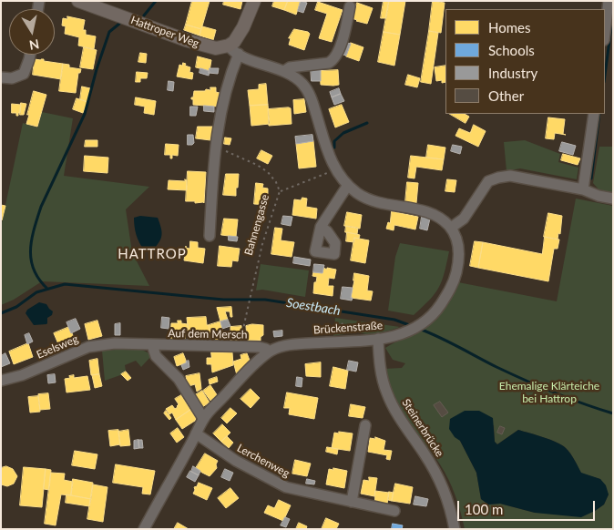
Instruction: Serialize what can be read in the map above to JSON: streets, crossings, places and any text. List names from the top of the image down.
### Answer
{
  "streets": {
    "main road": ["Hattroper Weg"],
    "street": [
      "Brückenstraße",
      "Auf dem Mersch",
      "Eselsweg",
      "Steinerbrücke",
      "Lerchenweg"
    ],
    "path": ["Bahnengasse"]
  },
  "crossings": [
    ["Bahnengasse", "Auf dem Mersch"],
    ["Brückenstraße", "Auf dem Mersch"],
    ["Brückenstraße", "Steinerbrücke"],
    ["Brückenstraße", "Lerchenweg"],
    ["Auf dem Mersch", "Eselsweg"]
  ],
  "districts": ["HATTROP"],
  "water": ["Soestbach"],
  "parks": ["Ehemalige Klärteiche bei Hattrop"],
  "legend": [
    "Homes",
    "Schools",
    "Industry",
    "Other"
  ],
  "scale_bar": "100 m",
  "north": "bottom"
}
